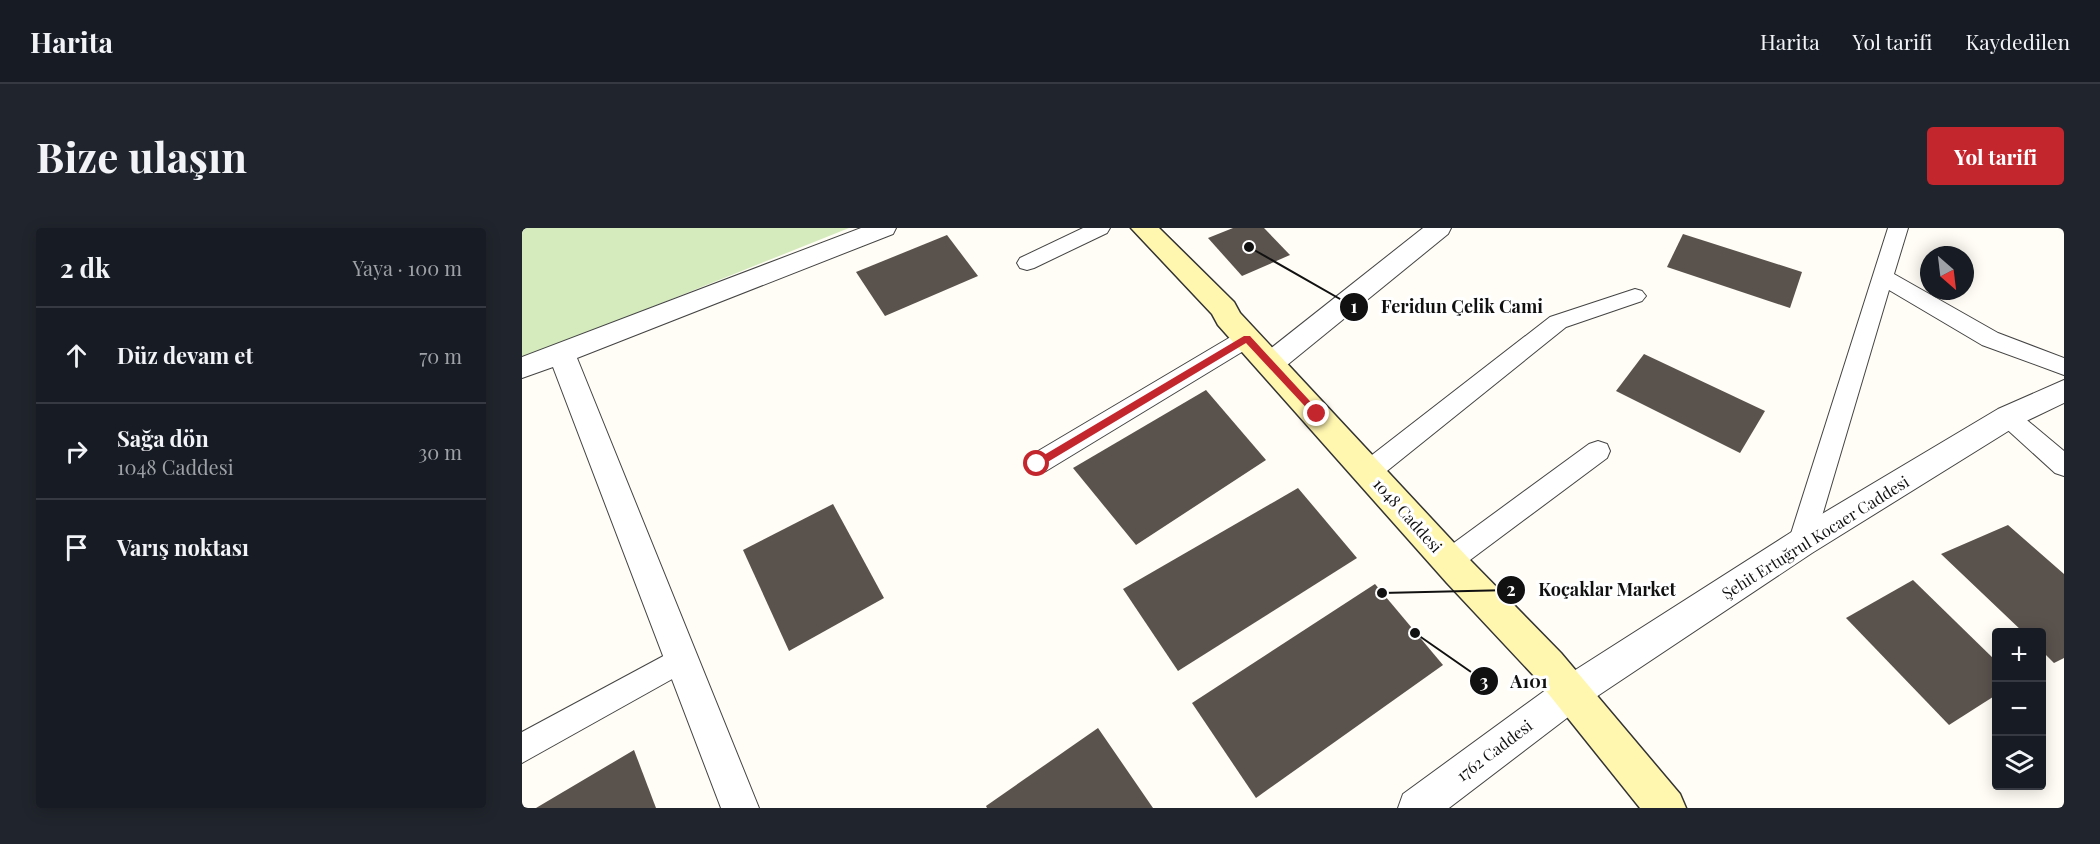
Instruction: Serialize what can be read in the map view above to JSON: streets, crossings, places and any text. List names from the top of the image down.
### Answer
{
  "streets": {
    "main road": ["1048 Caddesi"],
    "street": ["Şehit Ertuğrul Kocaer Caddesi", "1762 Caddesi"]
  },
  "crossings": [
    ["1048 Caddesi", "Şehit Ertuğrul Kocaer Caddesi"],
    ["1048 Caddesi", "1762 Caddesi"],
    ["Şehit Ertuğrul Kocaer Caddesi", "1762 Caddesi"]
  ],
  "places": ["Feridun Çelik Cami", "Koçaklar Market", "A101"],
  "north": "bottom right",
  "page": {
    "header": "Harita",
    "nav": ["Harita", "Yol tarifi", "Kaydedilen"],
    "buttons": "Yol tarifi",
    "title": "Bize ulaşın",
    "heading": ["2 dk", "Yaya · 100 m"],
    "list": [
      ["Düz devam et", "70 m"],
      ["Sağa dön", "1048 Caddesi", "30 m"],
      "Varış noktası"
    ],
    "map_buttons": ["+", "−"]
  }
}
